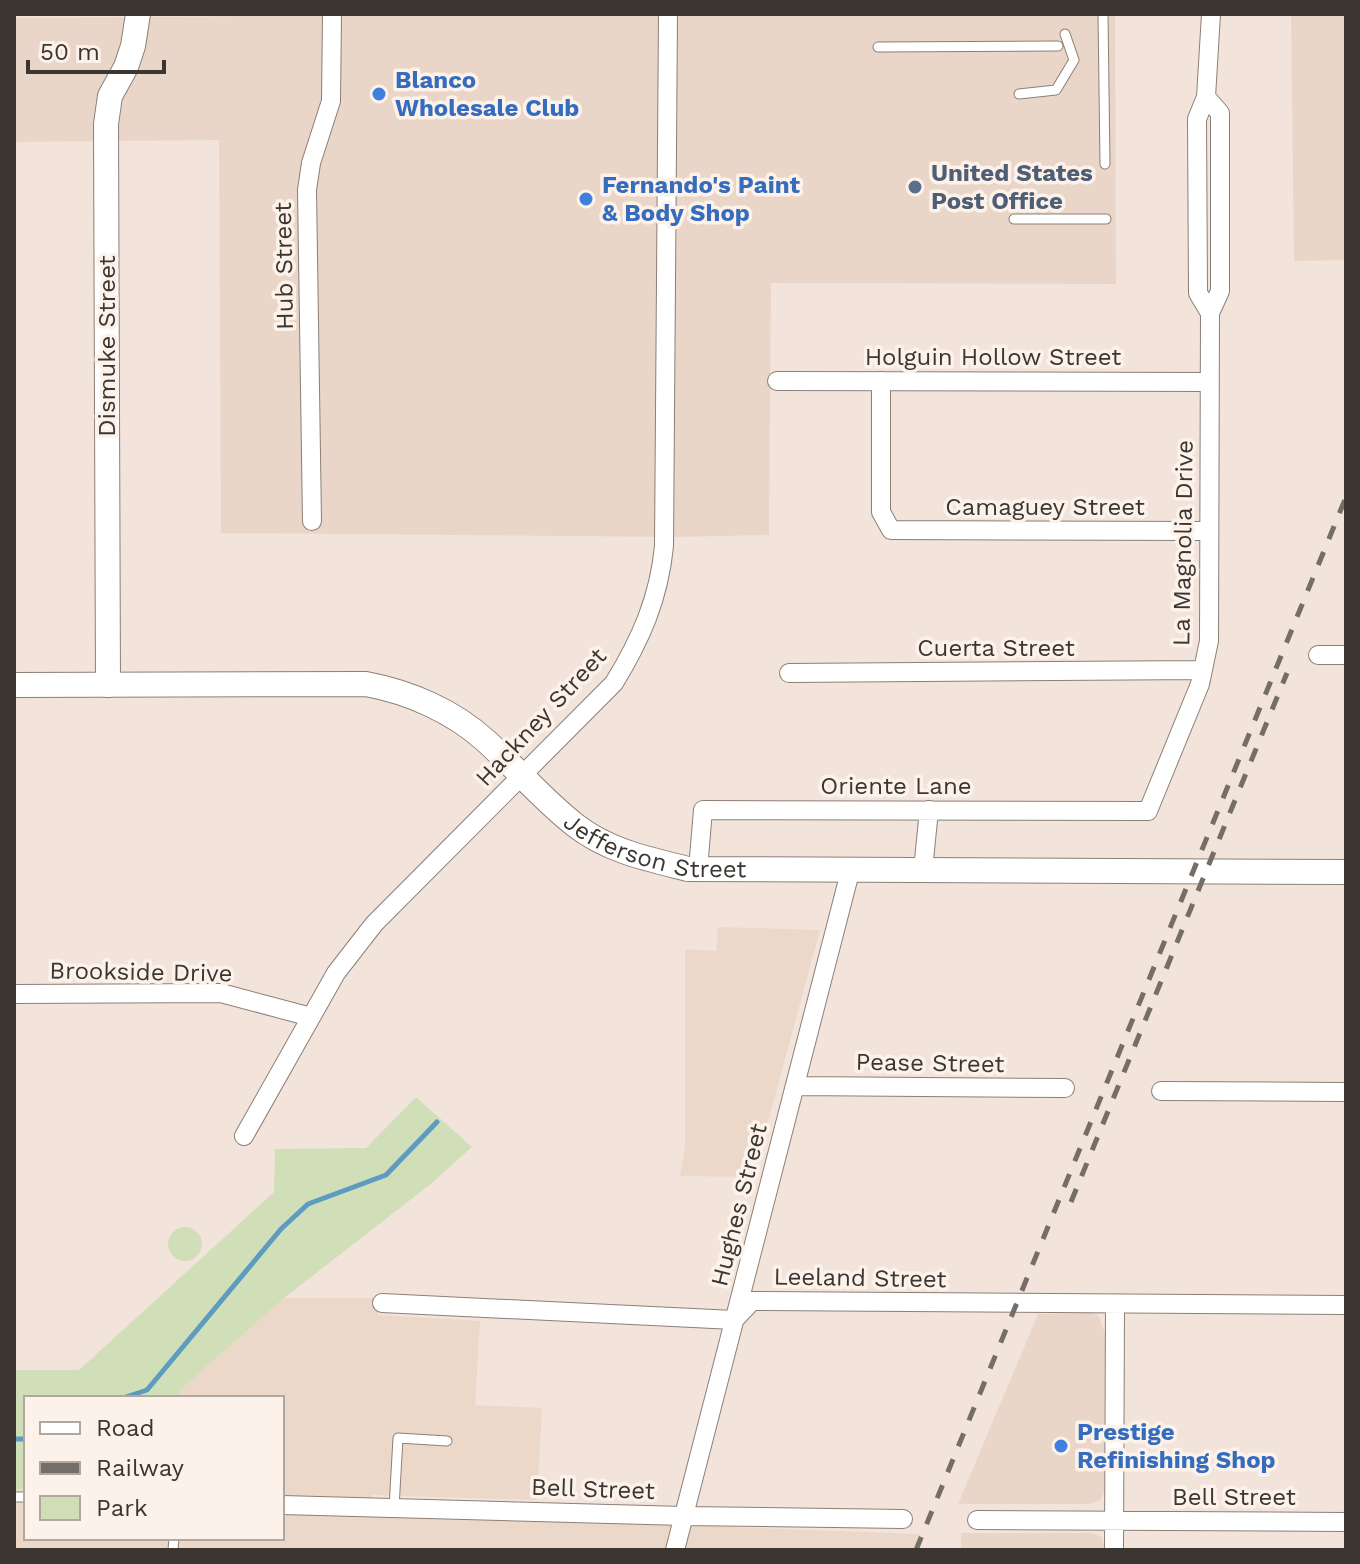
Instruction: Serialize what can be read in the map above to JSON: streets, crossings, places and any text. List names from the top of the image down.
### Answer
{
  "streets": {
    "street": [
      "Hub Street",
      "Dismuke Street",
      "Holguin Hollow Street",
      "Camaguey Street",
      "La Magnolia Drive",
      "Cuerta Street",
      "Hackney Street",
      "Oriente Lane",
      "Jefferson Street",
      "Brookside Drive",
      "Pease Street",
      "Hughes Street",
      "Leeland Street",
      "Bell Street"
    ]
  },
  "crossings": [
    ["Dismuke Street", "Jefferson Street"],
    ["Holguin Hollow Street", "Camaguey Street"],
    ["Holguin Hollow Street", "La Magnolia Drive"],
    ["Camaguey Street", "La Magnolia Drive"],
    ["La Magnolia Drive", "Cuerta Street"],
    ["La Magnolia Drive", "Oriente Lane"],
    ["Hackney Street", "Jefferson Street"],
    ["Hackney Street", "Brookside Drive"],
    ["Oriente Lane", "Jefferson Street"],
    ["Jefferson Street", "Hughes Street"],
    ["Pease Street", "Hughes Street"],
    ["Hughes Street", "Leeland Street"],
    ["Hughes Street", "Bell Street"]
  ],
  "places": [
    "Blanco Wholesale Club",
    "United States Post Office",
    "Fernando's Paint & Body Shop",
    "Prestige Refinishing Shop"
  ],
  "legend": ["Road", "Railway", "Park"],
  "scale_bar": "50 m"
}
